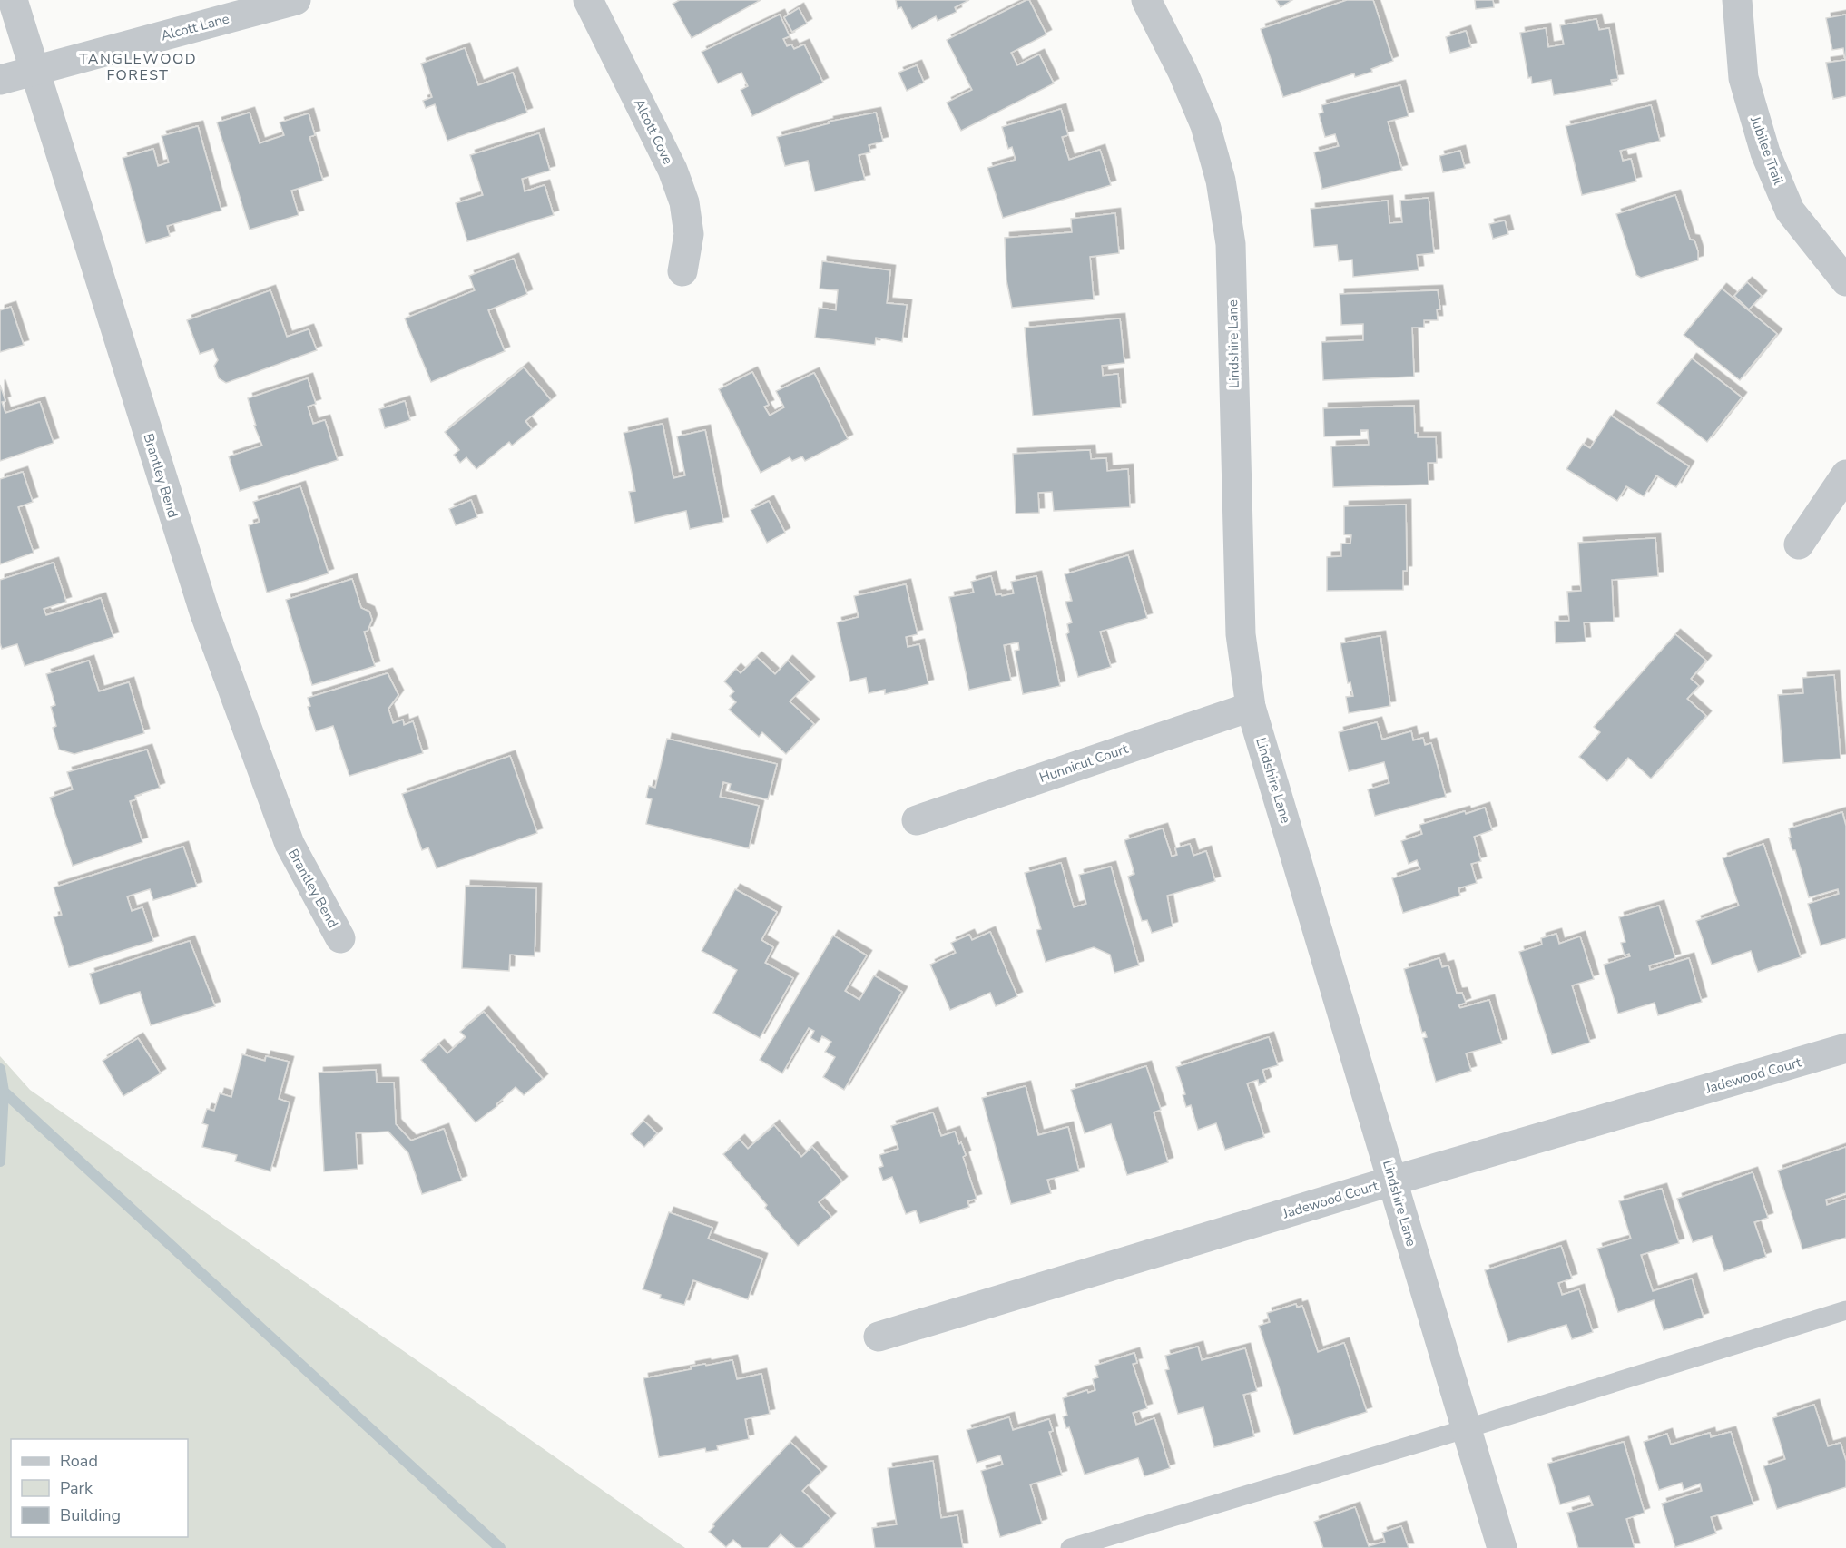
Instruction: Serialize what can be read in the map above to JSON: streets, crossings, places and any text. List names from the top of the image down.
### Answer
{
  "streets": {
    "street": [
      "Alcott Lane",
      "Alcott Cove",
      "Jubilee Trail",
      "Lindshire Lane",
      "Brantley Bend",
      "Hunnicut Court",
      "Jadewood Court"
    ]
  },
  "crossings": [
    ["Alcott Lane", "Brantley Bend"],
    ["Lindshire Lane", "Hunnicut Court"],
    ["Lindshire Lane", "Jadewood Court"]
  ],
  "districts": ["TANGLEWOOD FOREST"],
  "legend": ["Road", "Park", "Building"]
}
